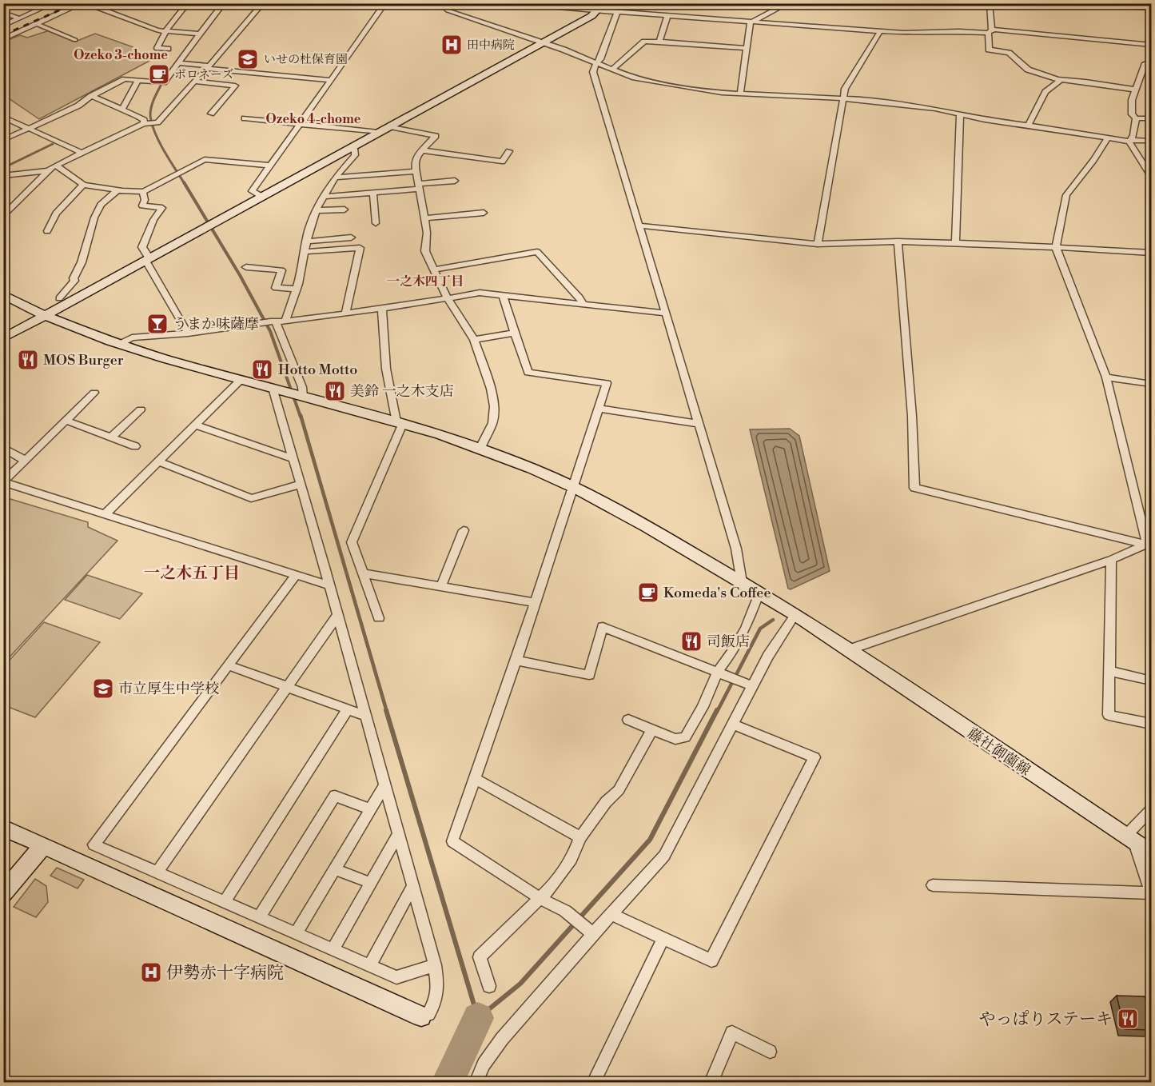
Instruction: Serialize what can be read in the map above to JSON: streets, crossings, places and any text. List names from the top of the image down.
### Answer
{
  "streets": {
    "street": ["藤社御薗線"]
  },
  "districts": [
    "Ozeko 3-chome",
    "Ozeko 4-chome",
    "一之木四丁目",
    "一之木五丁目"
  ],
  "places": {
    "hospital": ["田中病院", "伊勢赤十字病院"],
    "school or university": ["いせの杜保育園", "市立厚生中学校"],
    "cafe": ["ポロネーズ", "Komeda's Coffee"],
    "bar": ["うまか味薩摩"],
    "restaurant": [
      "MOS Burger",
      "Hotto Motto",
      "美鈴 一之木支店",
      "司飯店",
      "やっぱりステーキ"
    ]
  }
}
